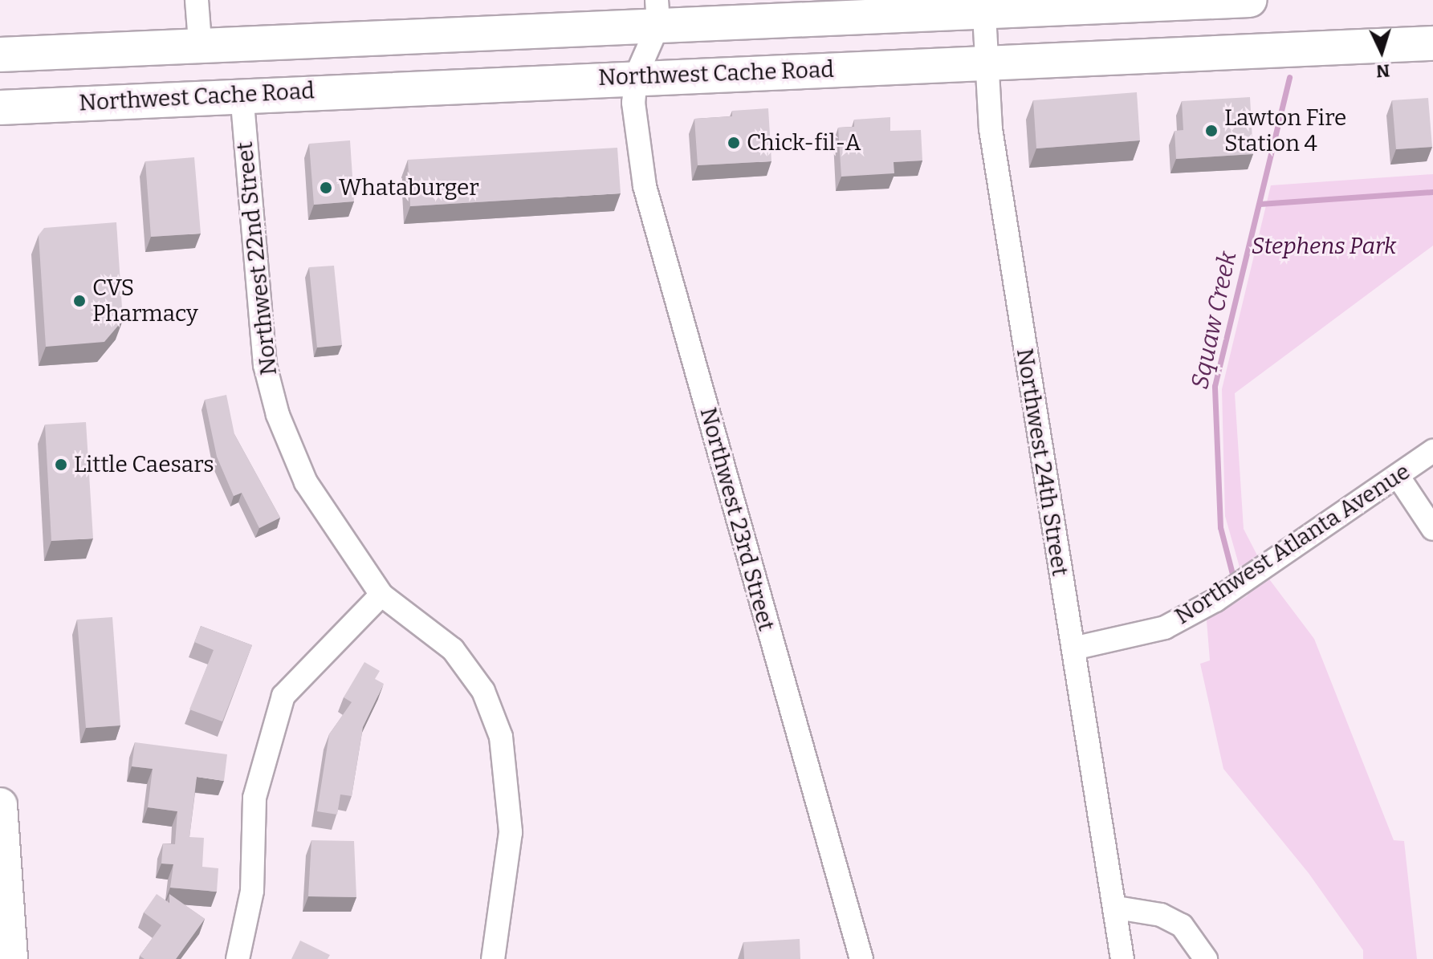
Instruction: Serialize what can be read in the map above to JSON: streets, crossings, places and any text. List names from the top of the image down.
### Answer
{
  "streets": {
    "main road": ["Northwest Cache Road"],
    "street": [
      "Northwest 22nd Street",
      "Northwest 24th Street",
      "Northwest 23rd Street",
      "Northwest Atlanta Avenue"
    ]
  },
  "crossings": [
    ["Northwest Cache Road", "Northwest 22nd Street"],
    ["Northwest Cache Road", "Northwest 24th Street"],
    ["Northwest Cache Road", "Northwest 23rd Street"],
    ["Northwest 24th Street", "Northwest Atlanta Avenue"]
  ],
  "water": ["Squaw Creek"],
  "parks": ["Stephens Park"],
  "places": [
    "Lawton Fire Station 4",
    "Chick-fil-A",
    "Whataburger",
    "CVS Pharmacy",
    "Little Caesars"
  ],
  "north": "bottom"
}
